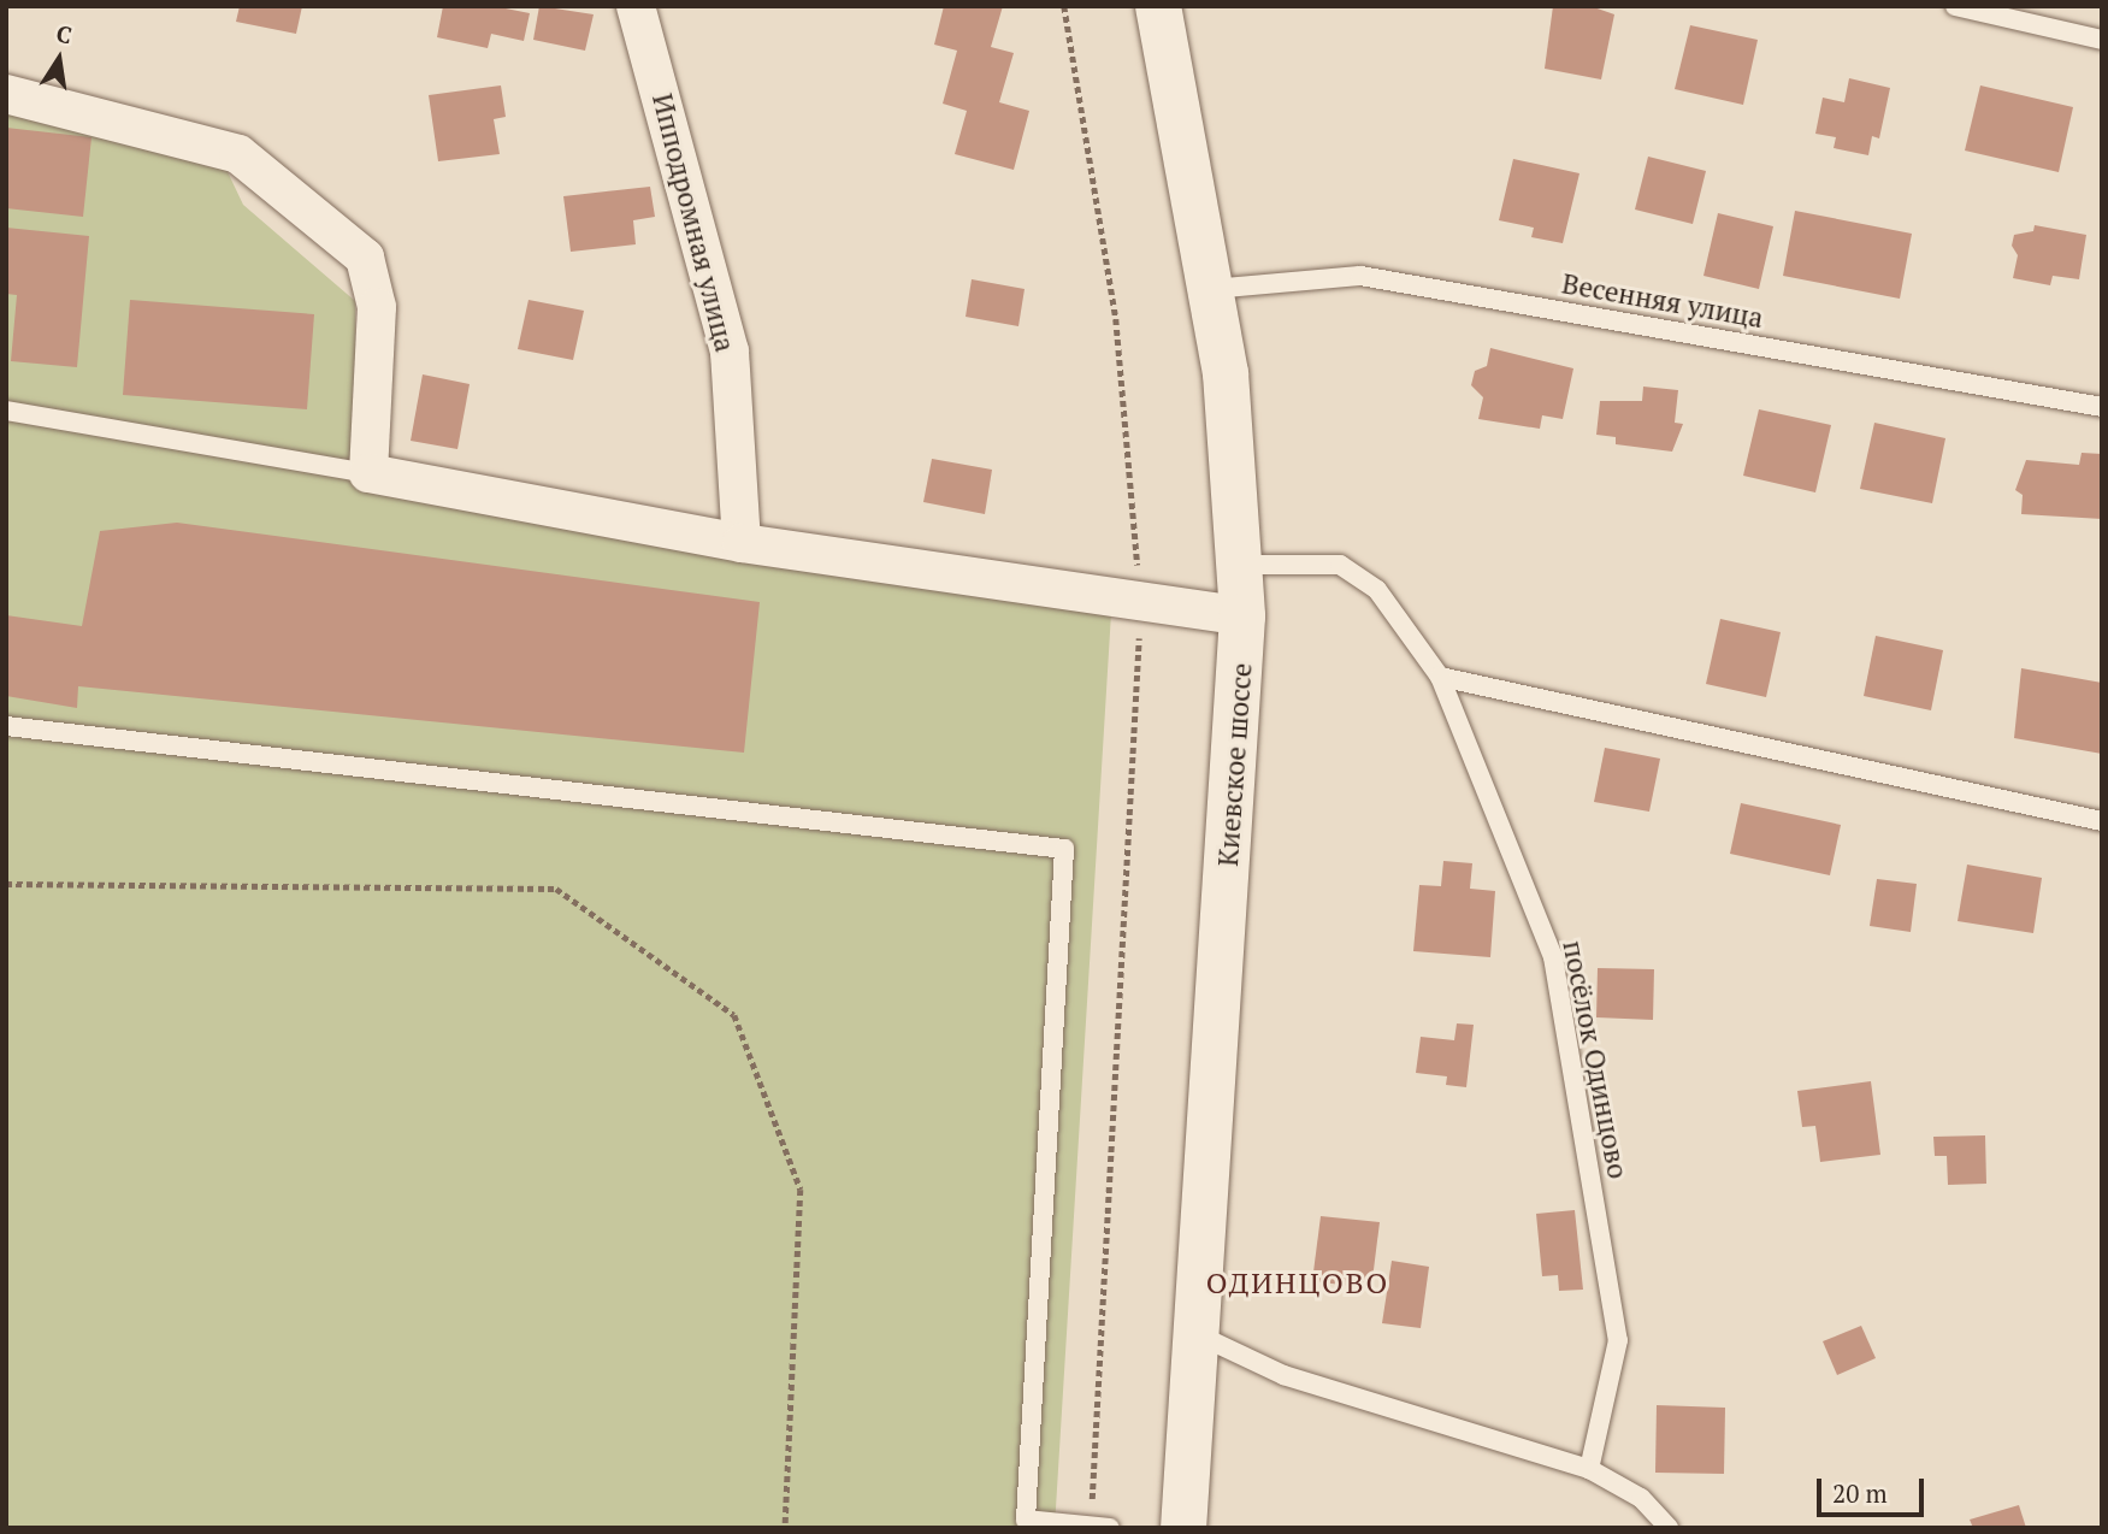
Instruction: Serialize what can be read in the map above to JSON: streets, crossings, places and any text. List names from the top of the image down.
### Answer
{
  "streets": {
    "main road": ["Киевское шоссе"],
    "street": ["Ипподромная улица"],
    "lane": ["Весенняя улица", "посёлок Одинцово"]
  },
  "crossings": [
    ["Весенняя улица", "Киевское шоссе"],
    ["Киевское шоссе", "посёлок Одинцово"]
  ],
  "districts": ["ОДИНЦОВО"],
  "scale_bar": "20 m",
  "north": "top"
}
